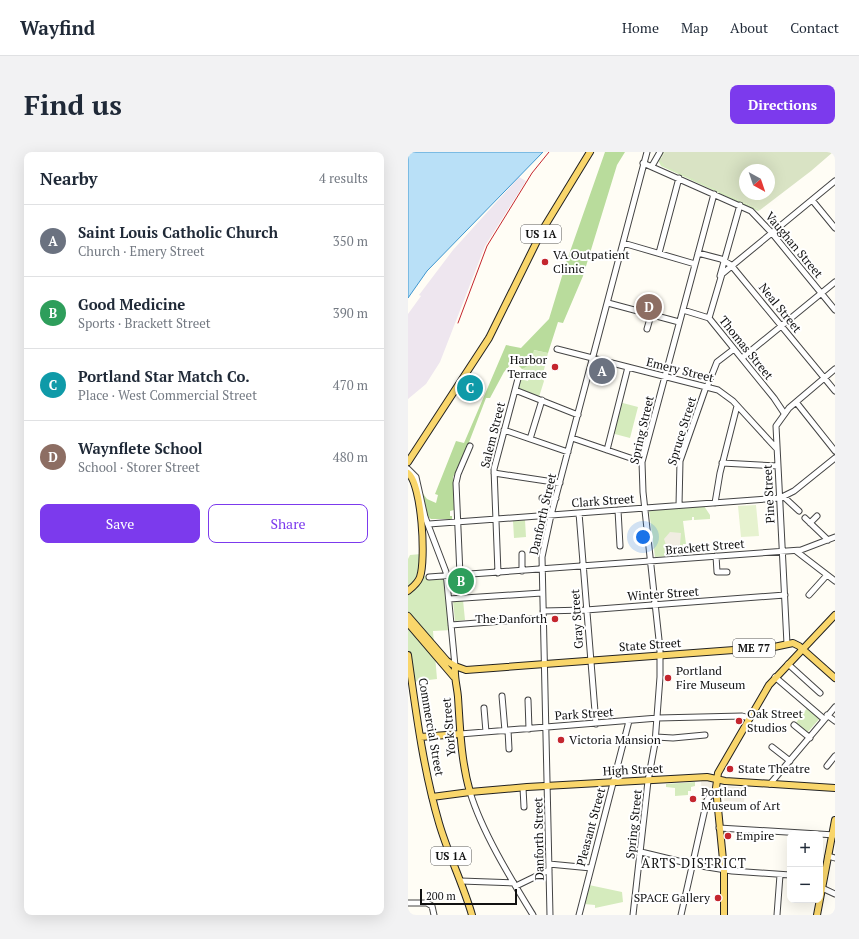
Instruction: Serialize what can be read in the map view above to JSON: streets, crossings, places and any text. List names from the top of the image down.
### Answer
{
  "streets": {
    "main road": [
      "US 1A",
      "State Street",
      "ME 77",
      "Park Street",
      "Commercial Street",
      "York Street",
      "High Street"
    ],
    "street": [
      "Vaughan Street",
      "Neal Street",
      "Thomas Street",
      "Emery Street",
      "Spring Street",
      "Spruce Street",
      "Salem Street",
      "Pine Street",
      "Clark Street",
      "Danforth Street",
      "Brackett Street",
      "Winter Street",
      "Gray Street",
      "Pleasant Street"
    ]
  },
  "crossings": [
    ["Vaughan Street", "Spring Street"],
    ["Vaughan Street", "Danforth Street"],
    ["Neal Street", "Spring Street"],
    ["Neal Street", "Pine Street"],
    ["Thomas Street", "Spring Street"],
    ["Thomas Street", "Spruce Street"],
    ["Thomas Street", "Pine Street"],
    ["Emery Street", "Spring Street"],
    ["Emery Street", "Spruce Street"],
    ["Emery Street", "Pine Street"],
    ["Emery Street", "Danforth Street"],
    ["Spring Street", "Clark Street"],
    ["Spring Street", "Brackett Street"],
    ["Spring Street", "Winter Street"],
    ["Spring Street", "State Street"],
    ["Spring Street", "Park Street"],
    ["Spring Street", "High Street"],
    ["Spruce Street", "Clark Street"],
    ["Salem Street", "Clark Street"],
    ["Salem Street", "Brackett Street"],
    ["Pine Street", "Clark Street"],
    ["Pine Street", "Brackett Street"],
    ["Pine Street", "Winter Street"],
    ["Pine Street", "State Street"],
    ["Clark Street", "Danforth Street"],
    ["Clark Street", "Gray Street"],
    ["Clark Street", "York Street"],
    ["Danforth Street", "Brackett Street"],
    ["Danforth Street", "Winter Street"],
    ["Danforth Street", "State Street"],
    ["Danforth Street", "Park Street"],
    ["Danforth Street", "High Street"],
    ["Brackett Street", "Gray Street"],
    ["Brackett Street", "York Street"],
    ["Winter Street", "Gray Street"],
    ["Gray Street", "State Street"],
    ["Gray Street", "Park Street"],
    ["State Street", "ME 77"],
    ["State Street", "York Street"],
    ["ME 77", "York Street"],
    ["Park Street", "Commercial Street"],
    ["Park Street", "York Street"],
    ["Park Street", "Pleasant Street"],
    ["Commercial Street", "High Street"],
    ["York Street", "High Street"],
    ["High Street", "Pleasant Street"]
  ],
  "districts": ["ARTS DISTRICT"],
  "places": [
    "VA Outpatient Clinic",
    "Harbor Terrace",
    "The Danforth",
    "Portland Fire Museum",
    "Oak Street Studios",
    "Victoria Mansion",
    "State Theatre",
    "Portland Museum of Art",
    "Empire",
    "SPACE Gallery"
  ],
  "scale_bar": "200 m",
  "north": "bottom right",
  "page": {
    "header": "Wayfind",
    "nav": [
      "Home",
      "Map",
      "About",
      "Contact"
    ],
    "buttons": [
      "Directions",
      ["Save", "Share"]
    ],
    "title": "Find us",
    "heading": ["Nearby", "4 results"],
    "list": [
      {
        "mark": "A",
        "name": "Saint Louis Catholic Church",
        "note": "Church · Emery Street",
        "value": "350 m"
      },
      {
        "mark": "B",
        "name": "Good Medicine",
        "note": "Sports · Brackett Street",
        "value": "390 m"
      },
      {
        "mark": "C",
        "name": "Portland Star Match Co.",
        "note": "Place · West Commercial Street",
        "value": "470 m"
      },
      {
        "mark": "D",
        "name": "Waynflete School",
        "note": "School · Storer Street",
        "value": "480 m"
      }
    ],
    "pins": [
      "D",
      "A",
      "C",
      "B"
    ],
    "map_buttons": ["+", "−"],
    "scale": "200 m"
  }
}
